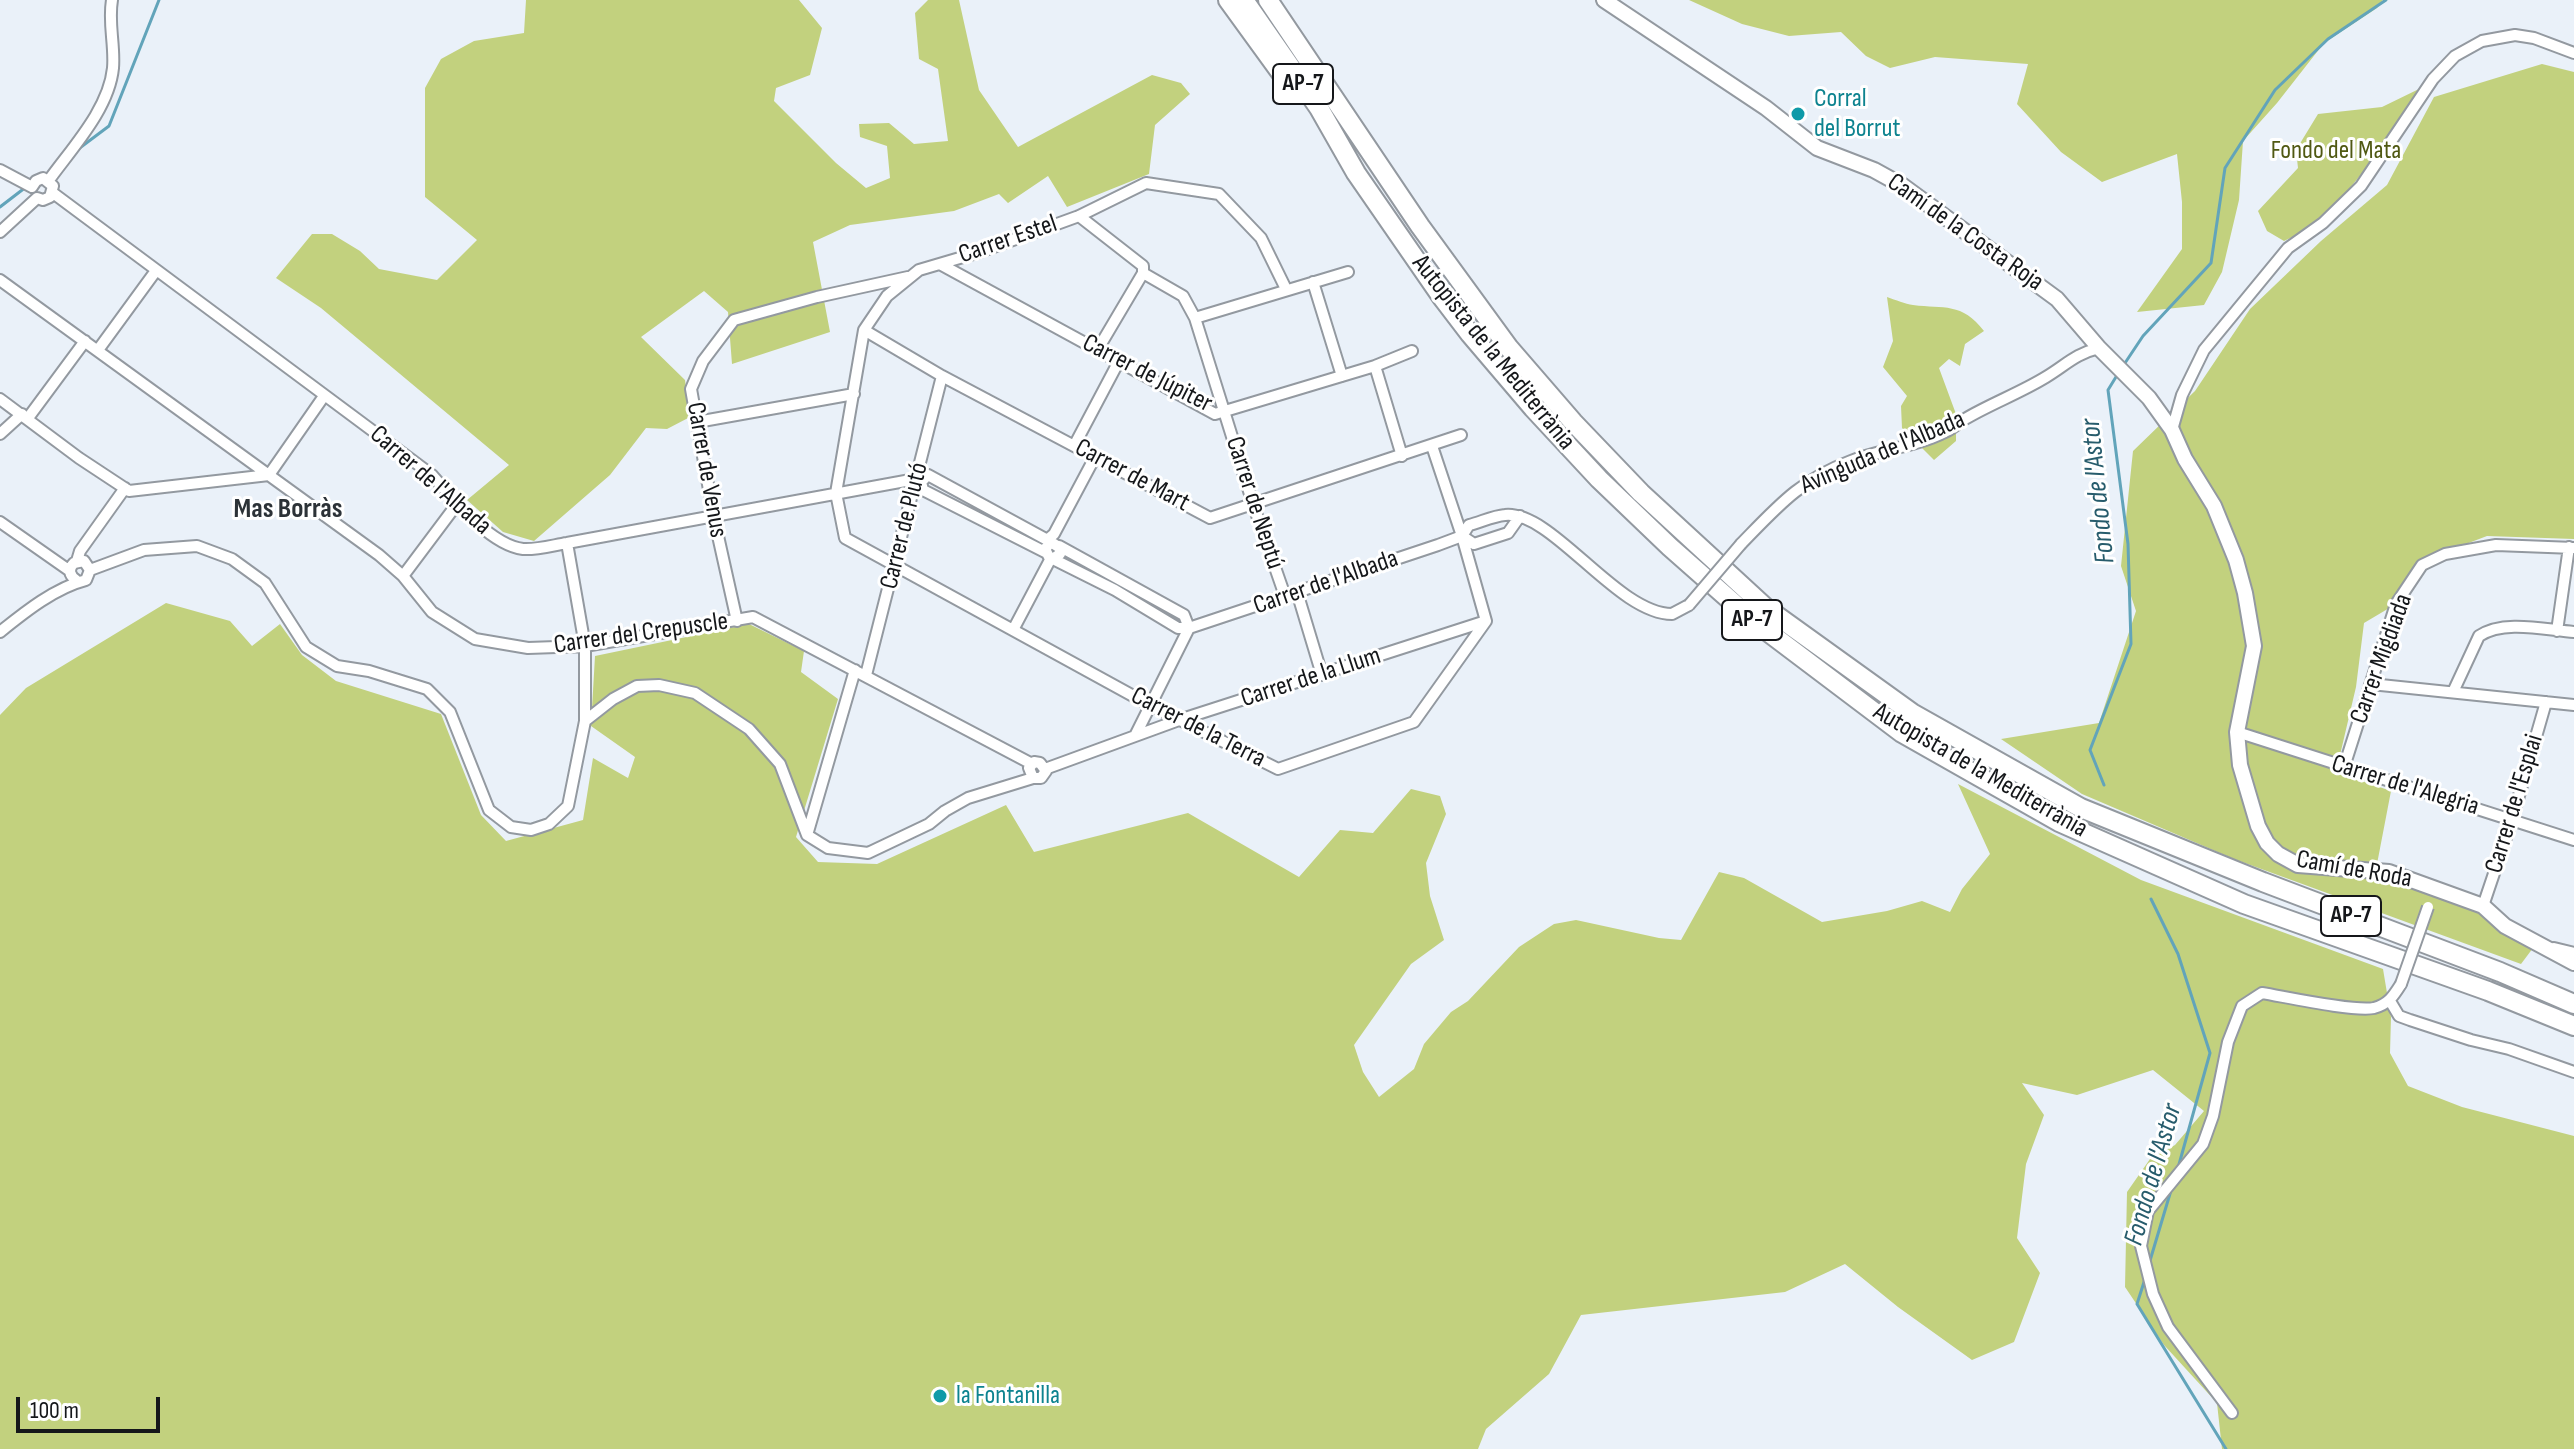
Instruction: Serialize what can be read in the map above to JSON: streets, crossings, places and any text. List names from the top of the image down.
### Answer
{
  "streets": {
    "highway": ["AP-7", "Autopista de la Mediterrània"],
    "street": [
      "Camí de la Costa Roja",
      "Carrer Estel",
      "Carrer de Júpiter",
      "Avinguda de l'Albada",
      "Carrer de Venus",
      "Carrer de Mart",
      "Carrer de l'Albada",
      "Carrer de Neptú",
      "Carrer de Plutó",
      "Carrer del Crepuscle",
      "Carrer Migdiada",
      "Carrer de la Llum",
      "Carrer de la Terra",
      "Carrer de l'Alegria",
      "Carrer de l'Esplai",
      "Camí de Roda"
    ]
  },
  "crossings": [
    ["Camí de la Costa Roja", "Avinguda de l'Albada"],
    ["Camí de la Costa Roja", "Camí de Roda"],
    ["Carrer Estel", "Carrer de Júpiter"],
    ["Carrer Estel", "Carrer de Venus"],
    ["Carrer Estel", "Carrer de Mart"],
    ["Carrer Estel", "Carrer de l'Albada"],
    ["Carrer Estel", "Carrer de la Terra"],
    ["Carrer de Júpiter", "Carrer de Neptú"],
    ["Avinguda de l'Albada", "Carrer de l'Albada"],
    ["Carrer de Venus", "Carrer de l'Albada"],
    ["Carrer de Venus", "Carrer del Crepuscle"],
    ["Carrer de Mart", "Carrer de Neptú"],
    ["Carrer de Mart", "Carrer de Plutó"],
    ["Carrer de l'Albada", "Carrer de Neptú"],
    ["Carrer de l'Albada", "Carrer de Plutó"],
    ["Carrer de l'Albada", "Carrer de la Terra"],
    ["Carrer de Neptú", "Carrer de la Llum"],
    ["Carrer de Plutó", "Carrer del Crepuscle"],
    ["Carrer de Plutó", "Carrer de la Terra"],
    ["Carrer del Crepuscle", "Carrer de la Llum"],
    ["Carrer Migdiada", "Carrer de l'Alegria"],
    ["Carrer de la Llum", "Carrer de la Terra"],
    ["Carrer de l'Alegria", "Carrer de l'Esplai"],
    ["Carrer de l'Alegria", "Camí de Roda"],
    ["Carrer de l'Esplai", "Camí de Roda"]
  ],
  "districts": ["Mas Borràs"],
  "water": ["Fondo de l'Astor"],
  "parks": ["Fondo del Mata"],
  "places": ["Corral del Borrut", "la Fontanilla"],
  "scale_bar": "100 m"
}
